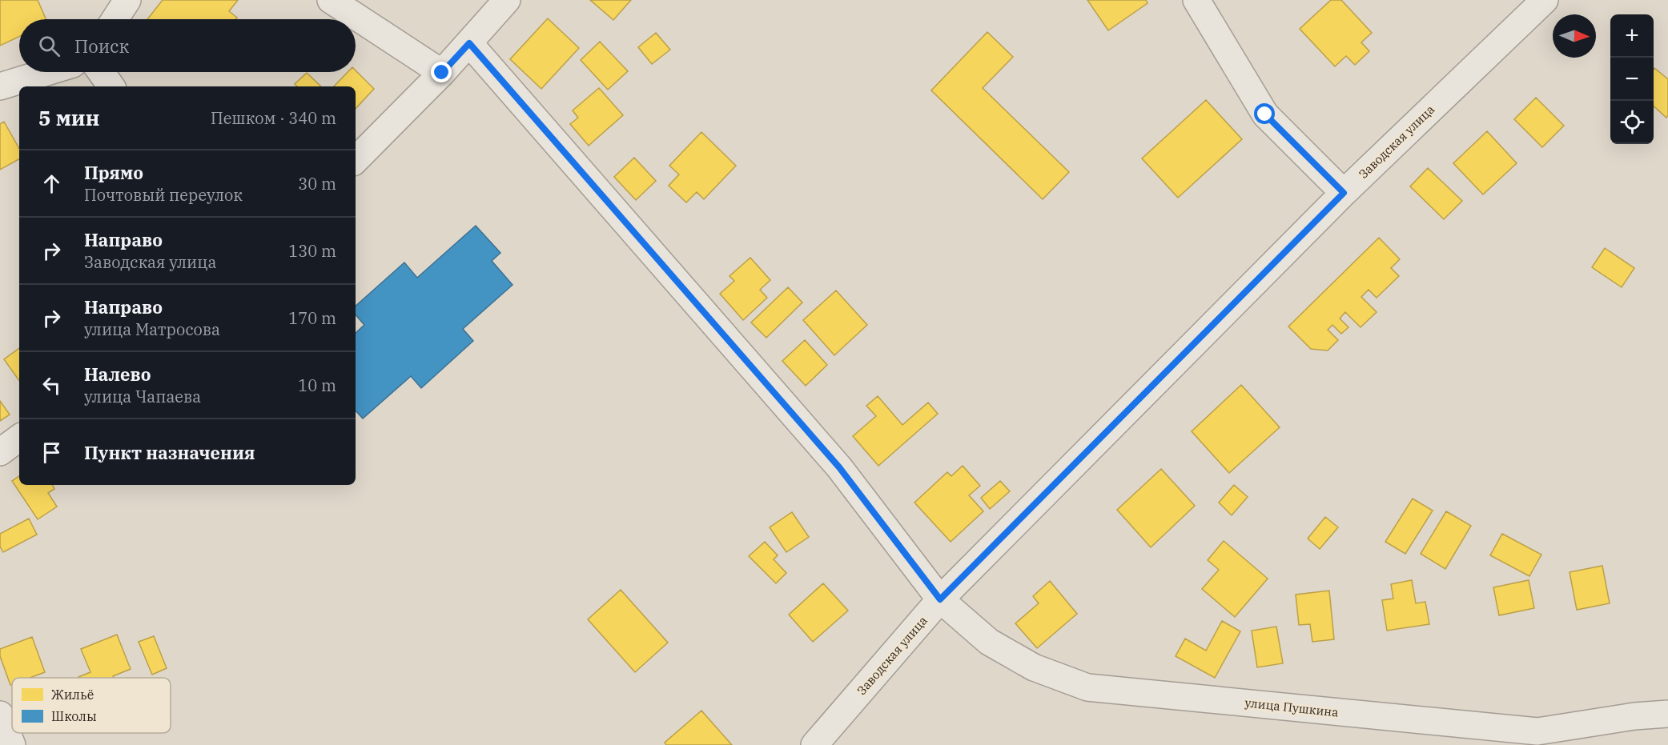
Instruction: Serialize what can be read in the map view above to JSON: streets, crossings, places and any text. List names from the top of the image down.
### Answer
{
  "streets": {
    "street": ["Заводская улица", "улица Пушкина"]
  },
  "crossings": [
    ["Заводская улица", "улица Пушкина"]
  ],
  "legend": ["Жильё", "Школы"],
  "north": "right",
  "page": {
    "map_buttons": ["+", "−"],
    "search": "Поиск",
    "heading": ["5 мин", "Пешком · 340 m"],
    "list": [
      ["Прямо", "Почтовый переулок", "30 m"],
      ["Направо", "Заводская улица", "130 m"],
      ["Направо", "улица Матросова", "170 m"],
      ["Налево", "улица Чапаева", "10 m"],
      "Пункт назначения"
    ]
  }
}
